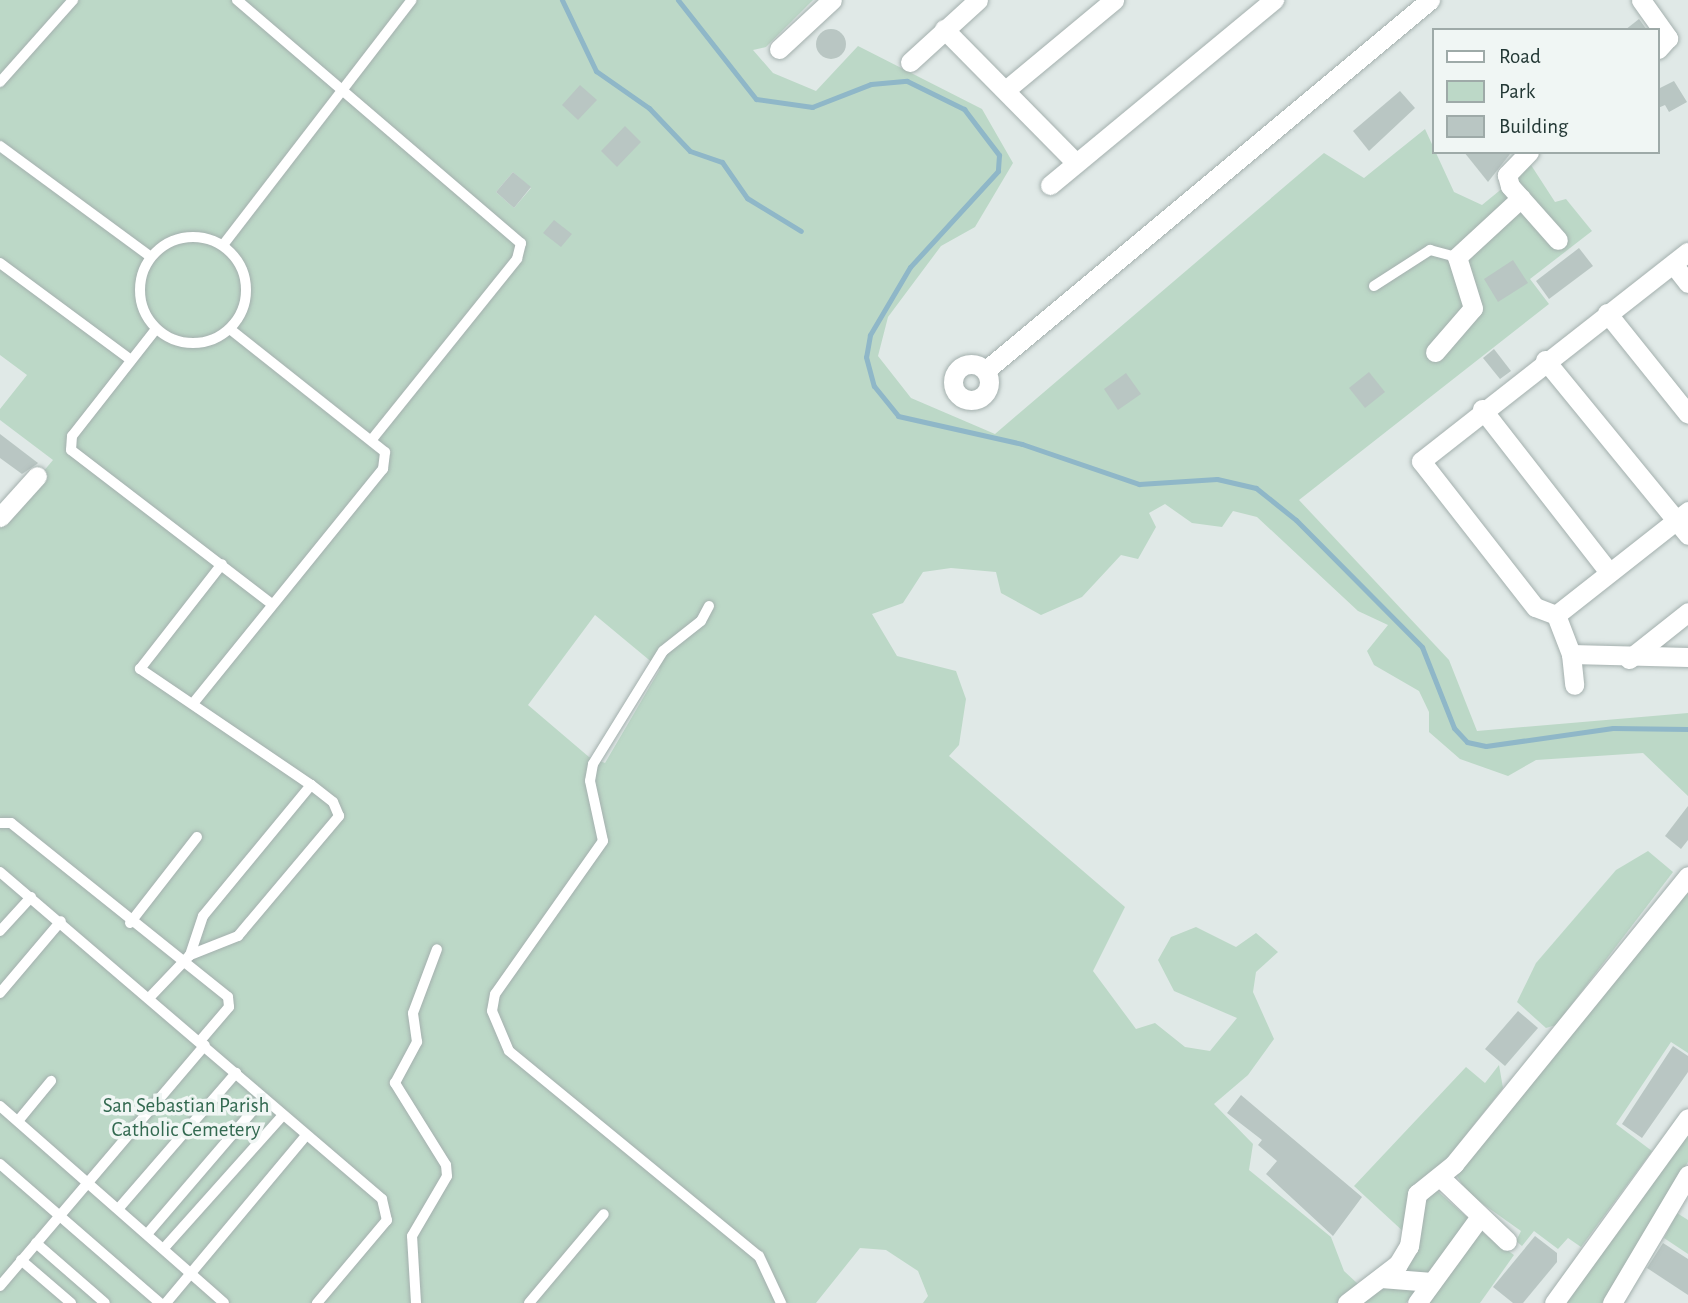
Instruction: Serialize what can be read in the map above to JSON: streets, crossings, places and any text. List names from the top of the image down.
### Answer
{
  "parks": ["San Sebastian Parish Catholic Cemetery"],
  "legend": ["Road", "Park", "Building"]
}
